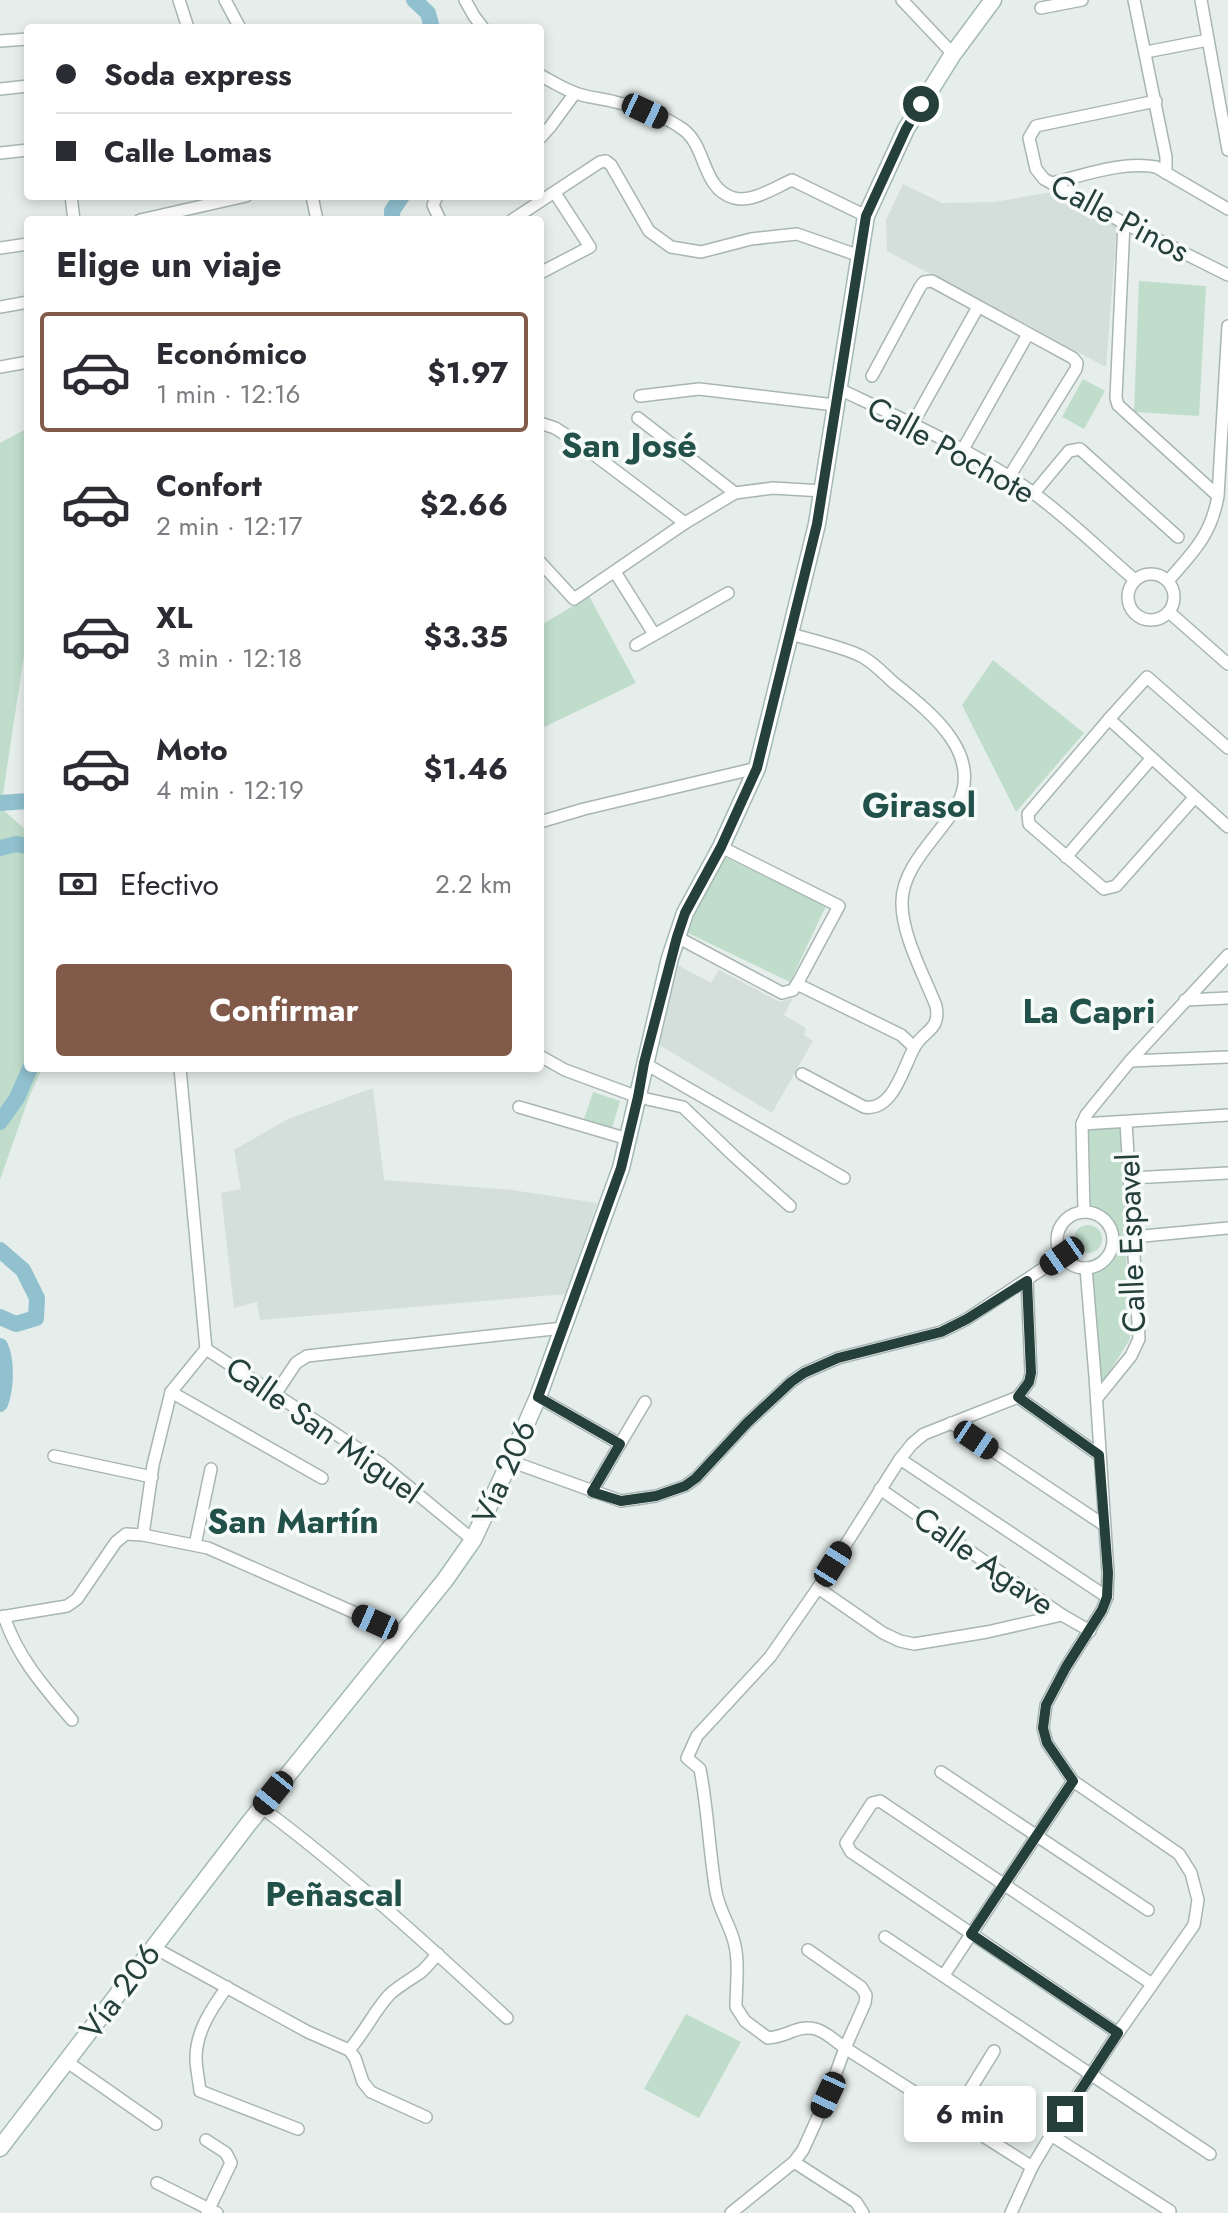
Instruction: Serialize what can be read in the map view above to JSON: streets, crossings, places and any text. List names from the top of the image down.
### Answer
{
  "streets": {
    "main road": ["Vía 206"],
    "street": [
      "Calle Pinos",
      "Calle Pochote",
      "Calle Espavel",
      "Calle San Miguel",
      "Calle Agave"
    ]
  },
  "crossings": [
    ["Calle Pochote", "Vía 206"],
    ["Calle San Miguel", "Vía 206"]
  ],
  "districts": [
    "San José",
    "Girasol",
    "La Capri",
    "San Martín",
    "Peñascal"
  ],
  "page": {
    "banner": ["Soda express", "Calle Lomas"],
    "heading": "Elige un viaje",
    "list": [
      {
        "name": "Económico",
        "note": "1 min · 12:16",
        "value": "$1.97"
      },
      {
        "name": "Confort",
        "note": "2 min · 12:17",
        "value": "$2.66"
      },
      {
        "name": "XL",
        "note": "3 min · 12:18",
        "value": "$3.35"
      },
      {
        "name": "Moto",
        "note": "4 min · 12:19",
        "value": "$1.46"
      }
    ],
    "pay": ["Efectivo", "2.2 km"],
    "buttons": "Confirmar",
    "bubble": "6 min"
  }
}
